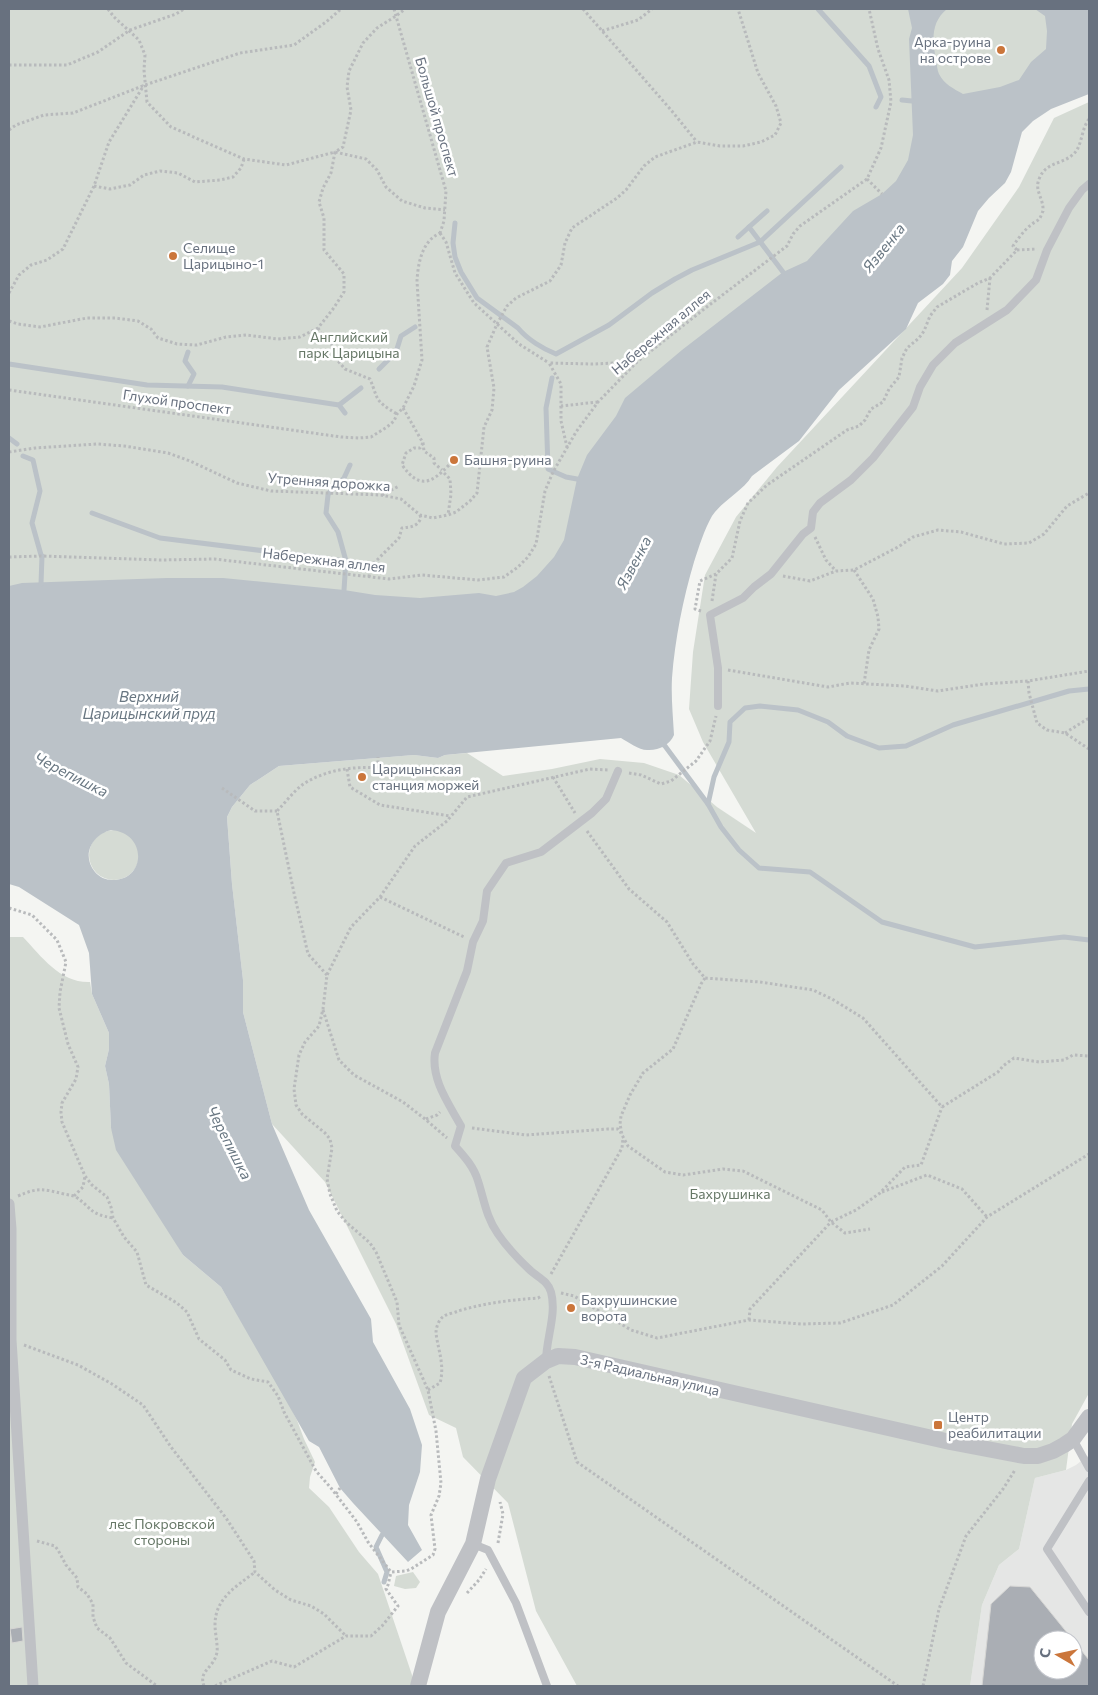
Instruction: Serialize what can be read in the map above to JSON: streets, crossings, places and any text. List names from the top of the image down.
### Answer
{
  "streets": {
    "street": ["3-я Радиальная улица"],
    "path": [
      "Большой проспект",
      "Набережная аллея",
      "Глухой проспект",
      "Утренняя дорожка"
    ]
  },
  "crossings": [
    ["Большой проспект", "Глухой проспект"]
  ],
  "water": ["Язвенка", "Верхний Царицынский пруд", "Черепишка"],
  "parks": ["Английский парк Царицына", "Бахрушинка", "лес Покровской стороны"],
  "places": {
    "other": [
      "Арка-руина на острове",
      "Селище Царицыно-1",
      "Башня-руина",
      "Царицынская станция моржей",
      "Бахрушинские ворота"
    ],
    "transit": ["Центр реабилитации"]
  },
  "north": "left"
}
